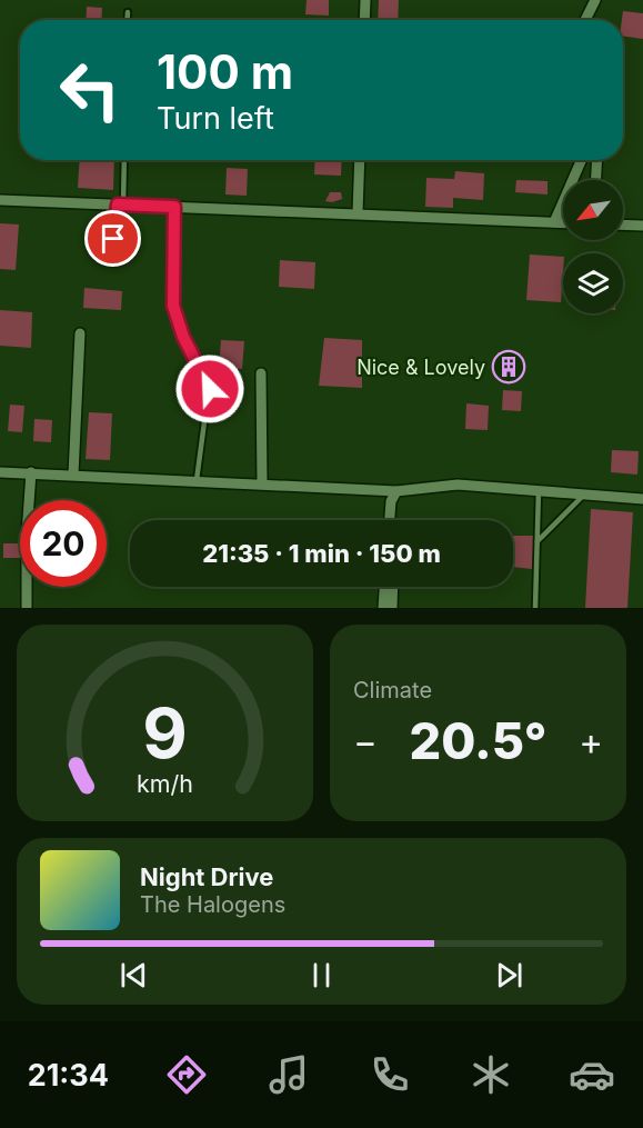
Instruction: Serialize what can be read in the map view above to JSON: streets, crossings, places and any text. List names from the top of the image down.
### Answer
{
  "places": {
    "building": ["Nice & Lovely"]
  },
  "north": "bottom left",
  "page": {
    "turn": ["100 m", "Turn left"],
    "limit": "20",
    "trip": "21:35 · 1 min · 150 m",
    "tile": "Climate",
    "heat": ["−", "20.5°", "+"],
    "song": ["Night Drive", "The Halogens"],
    "tabs": "21:34",
    "gauge": ["9", "km/h"]
  }
}
